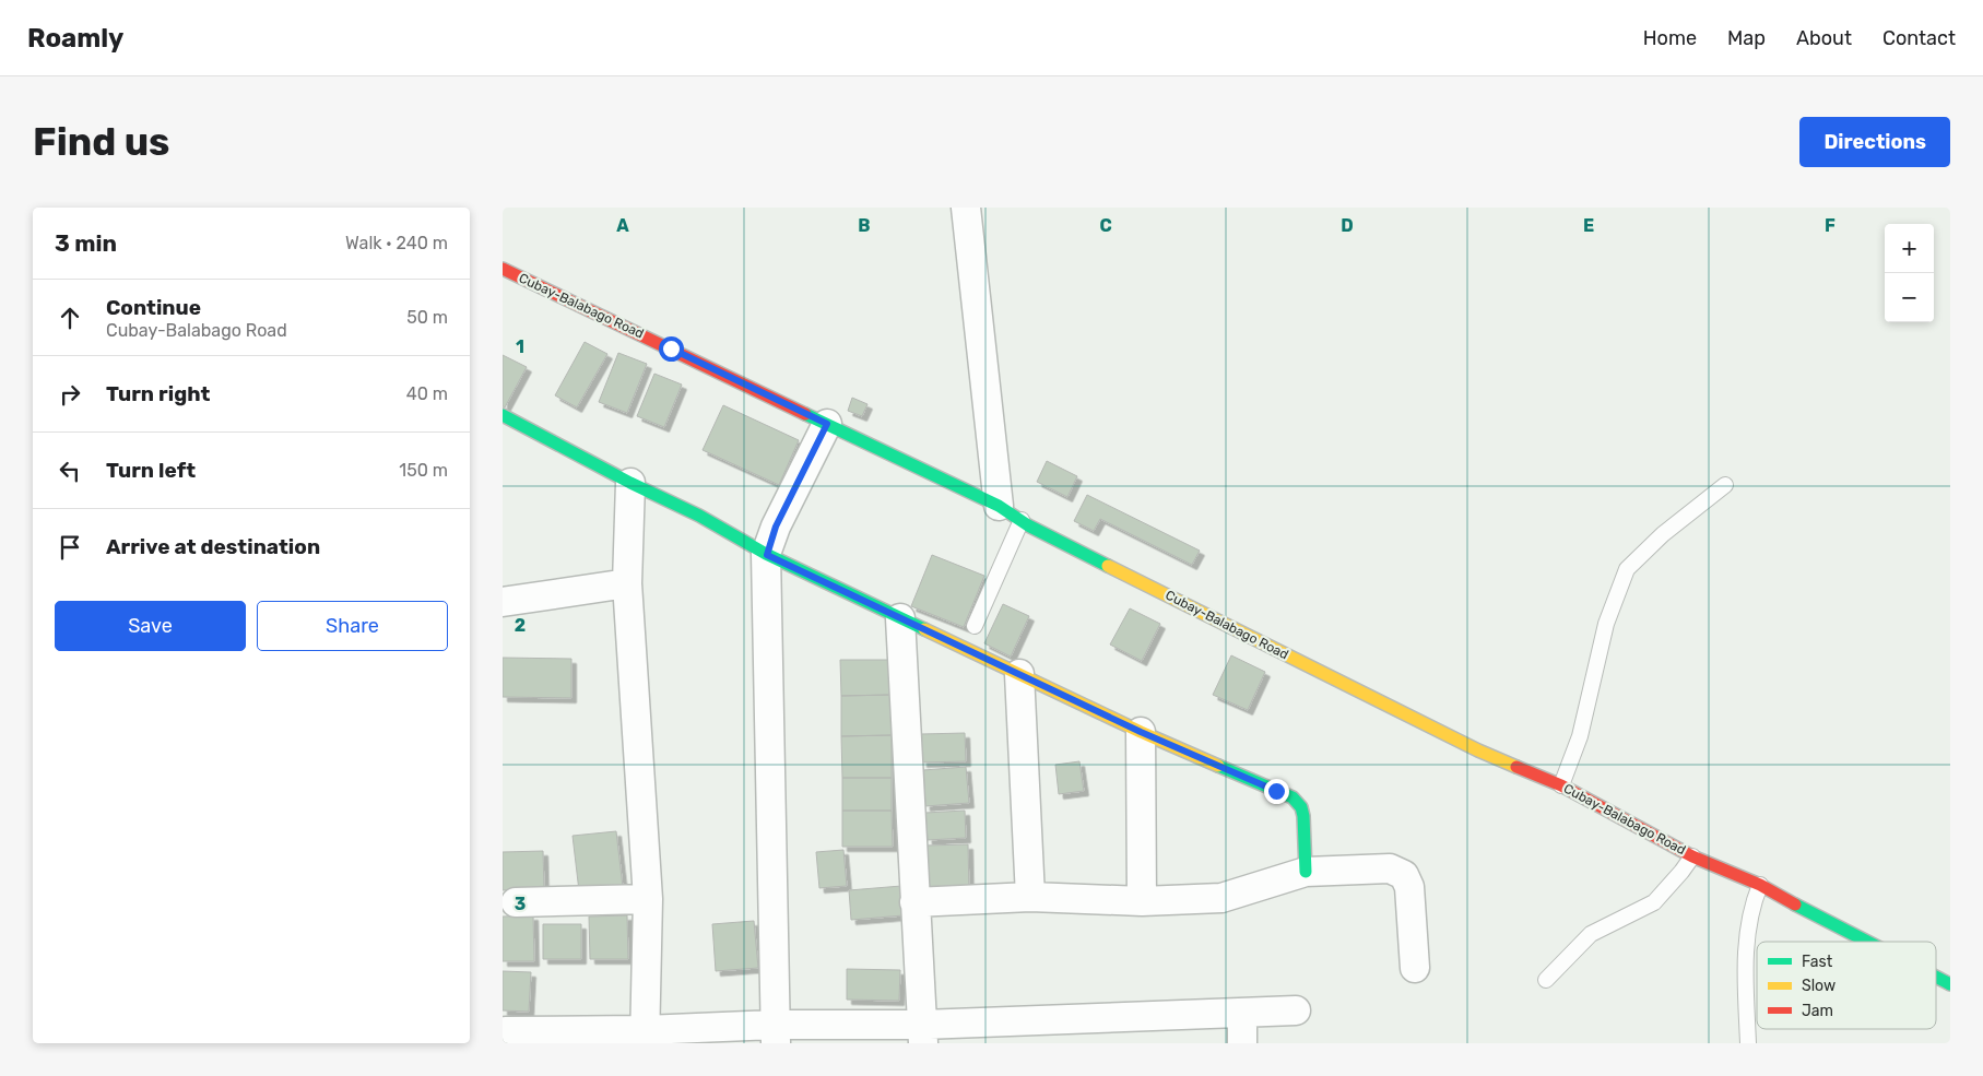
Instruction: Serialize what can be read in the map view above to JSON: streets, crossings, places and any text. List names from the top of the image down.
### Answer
{
  "streets": {
    "main road": ["Cubay-Balabago Road"]
  },
  "legend": ["Fast", "Slow", "Jam"],
  "page": {
    "header": "Roamly",
    "nav": [
      "Home",
      "Map",
      "About",
      "Contact"
    ],
    "buttons": [
      "Directions",
      ["Save", "Share"]
    ],
    "title": "Find us",
    "heading": ["3 min", "Walk · 240 m"],
    "map_buttons": ["+", "−"],
    "list": [
      ["Continue", "Cubay-Balabago Road", "50 m"],
      ["Turn right", "40 m"],
      ["Turn left", "150 m"],
      "Arrive at destination"
    ]
  },
  "grid": {
    "columns": [
      "A",
      "B",
      "C",
      "D",
      "E",
      "F"
    ],
    "rows": ["1", "2", "3"]
  }
}
